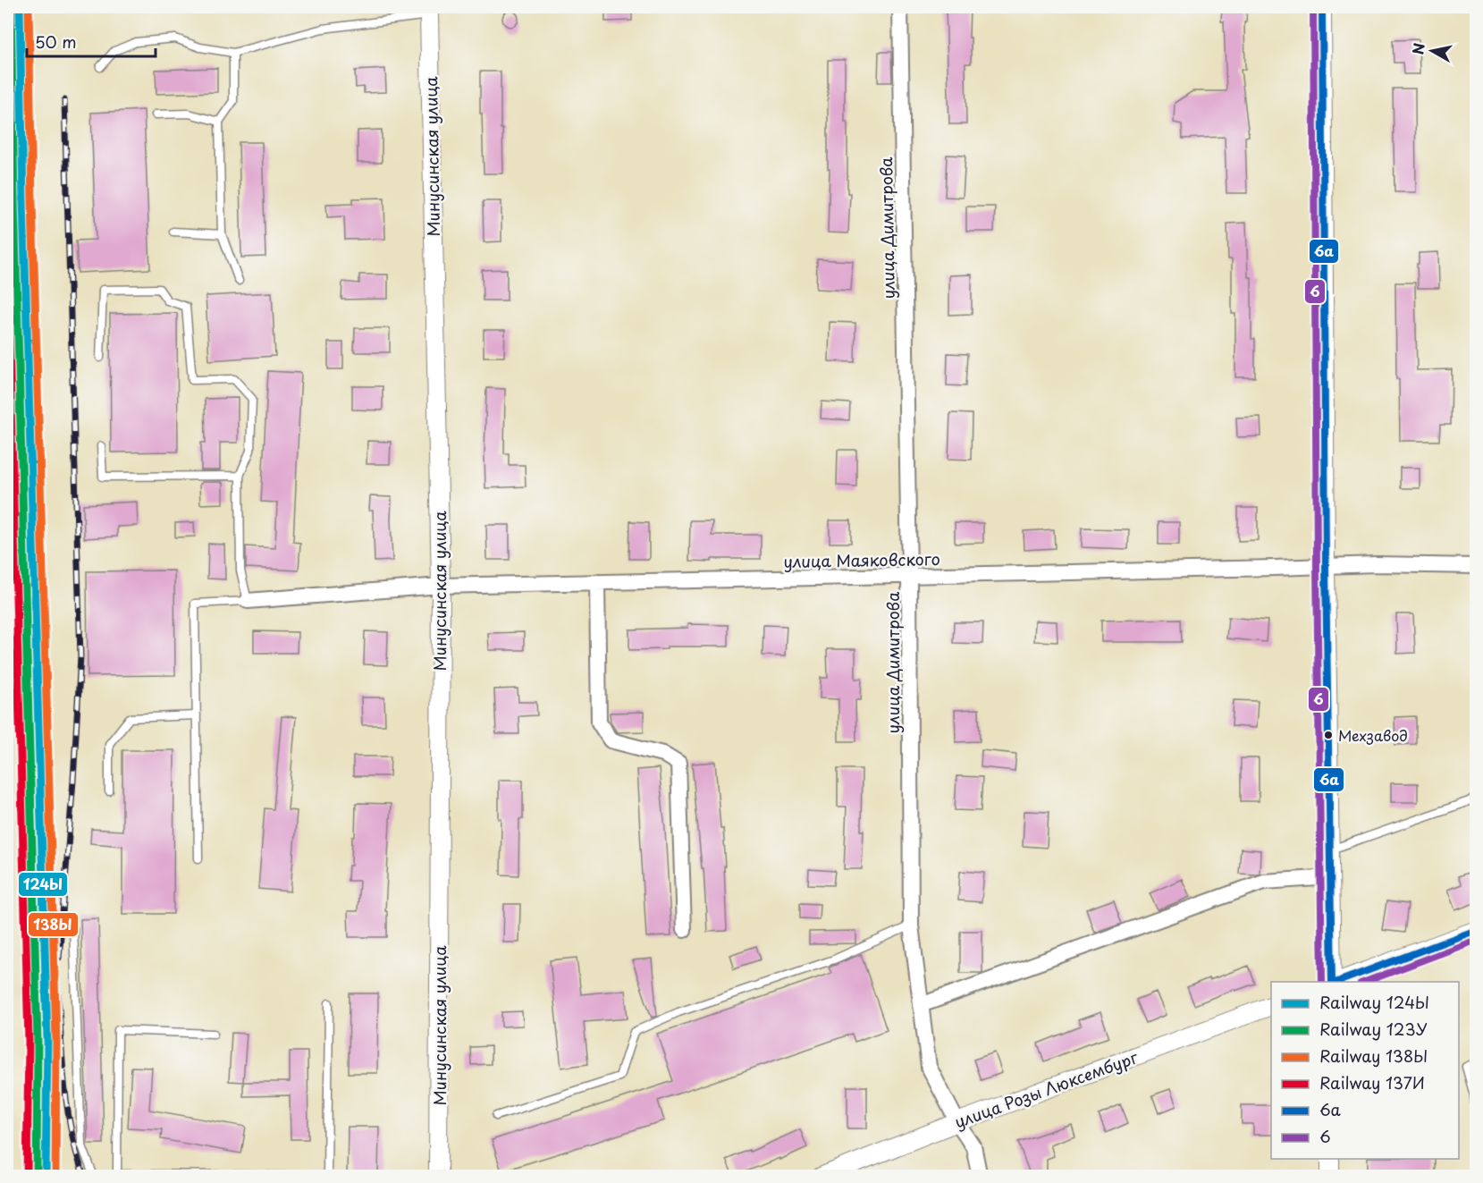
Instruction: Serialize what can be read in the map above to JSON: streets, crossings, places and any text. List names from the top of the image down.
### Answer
{
  "streets": {
    "street": [
      "Минусинская улица",
      "улица Димитрова",
      "улица Маяковского",
      "улица Розы Люксембург"
    ]
  },
  "crossings": [
    ["Минусинская улица", "улица Маяковского"],
    ["улица Димитрова", "улица Маяковского"],
    ["улица Димитрова", "улица Розы Люксембург"]
  ],
  "places": ["Мехзавод"],
  "lines": [
    "rail line 124Ы",
    "rail line 123У",
    "rail line 138Ы",
    "transit line 6а",
    "transit line 6",
    "rail line 137И"
  ],
  "legend": [
    "Railway 124Ы",
    "Railway 123У",
    "Railway 138Ы",
    "Railway 137И",
    "6а",
    "6"
  ],
  "scale_bar": "50 m",
  "north": "left"
}
